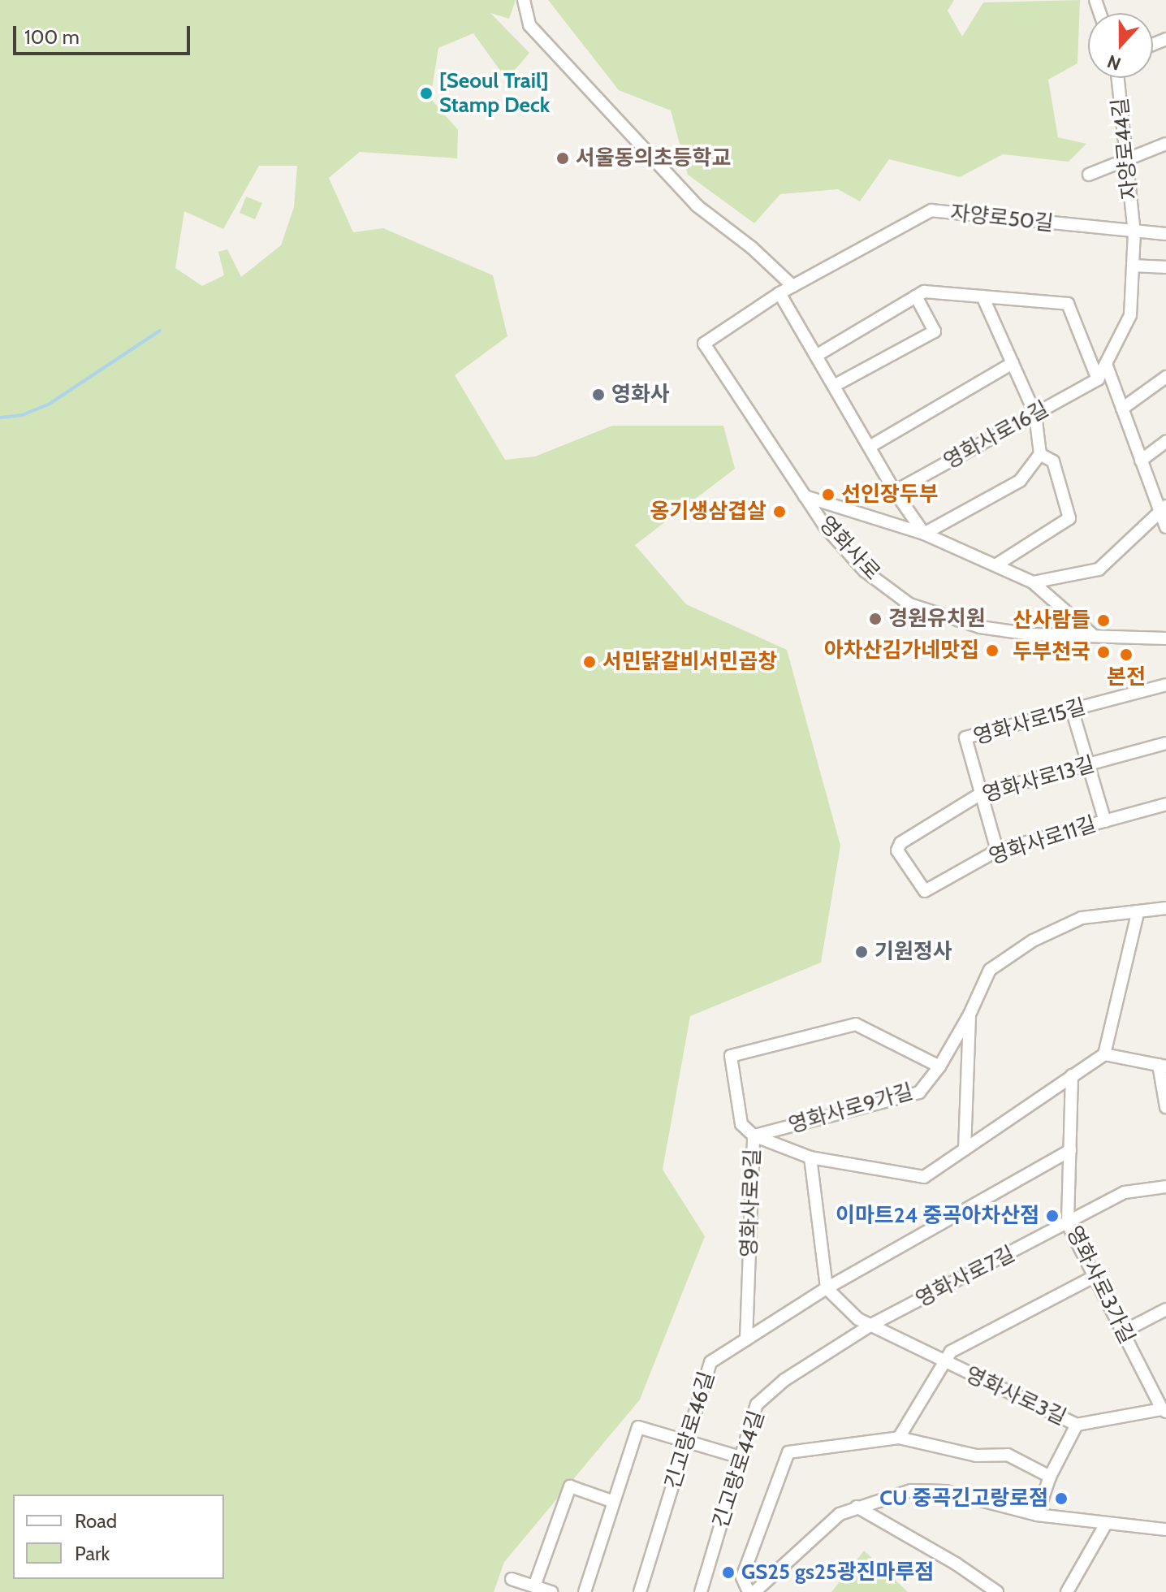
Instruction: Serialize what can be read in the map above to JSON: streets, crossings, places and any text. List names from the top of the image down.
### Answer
{
  "streets": {
    "street": [
      "자양로44길",
      "자양로50길",
      "영화사로16길",
      "영화사로",
      "영화사로15길",
      "영화사로13길",
      "영화사로11길",
      "영화사로9가길",
      "영화사로9길",
      "영화사로7길",
      "영화사로3가길",
      "영화사로3길",
      "긴고랑로46길",
      "긴고랑로44길"
    ]
  },
  "crossings": [
    ["자양로44길", "자양로50길"],
    ["자양로44길", "영화사로16길"],
    ["자양로50길", "영화사로"],
    ["영화사로15길", "영화사로13길"],
    ["영화사로15길", "영화사로11길"],
    ["영화사로13길", "영화사로11길"],
    ["영화사로9가길", "영화사로9길"],
    ["영화사로9길", "영화사로3가길"],
    ["영화사로9길", "긴고랑로46길"],
    ["영화사로7길", "영화사로3가길"],
    ["영화사로7길", "영화사로3길"],
    ["영화사로7길", "긴고랑로44길"],
    ["영화사로3가길", "영화사로3길"],
    ["영화사로3가길", "긴고랑로46길"],
    ["영화사로3길", "긴고랑로46길"],
    ["영화사로3길", "긴고랑로44길"]
  ],
  "places": [
    "[Seoul Trail] Stamp Deck",
    "서울동의초등학교",
    "영화사",
    "선인장두부",
    "옹기생삼겹살",
    "경원유치원",
    "산사람들",
    "아차산김가네맛집",
    "두부천국",
    "본전",
    "서민닭갈비서민곱창",
    "기원정사",
    "이마트24 중곡아차산점",
    "CU 중곡긴고랑로점",
    "GS25 gs25광진마루점"
  ],
  "legend": ["Road", "Park"],
  "scale_bar": "100 m",
  "north": "bottom"
}
